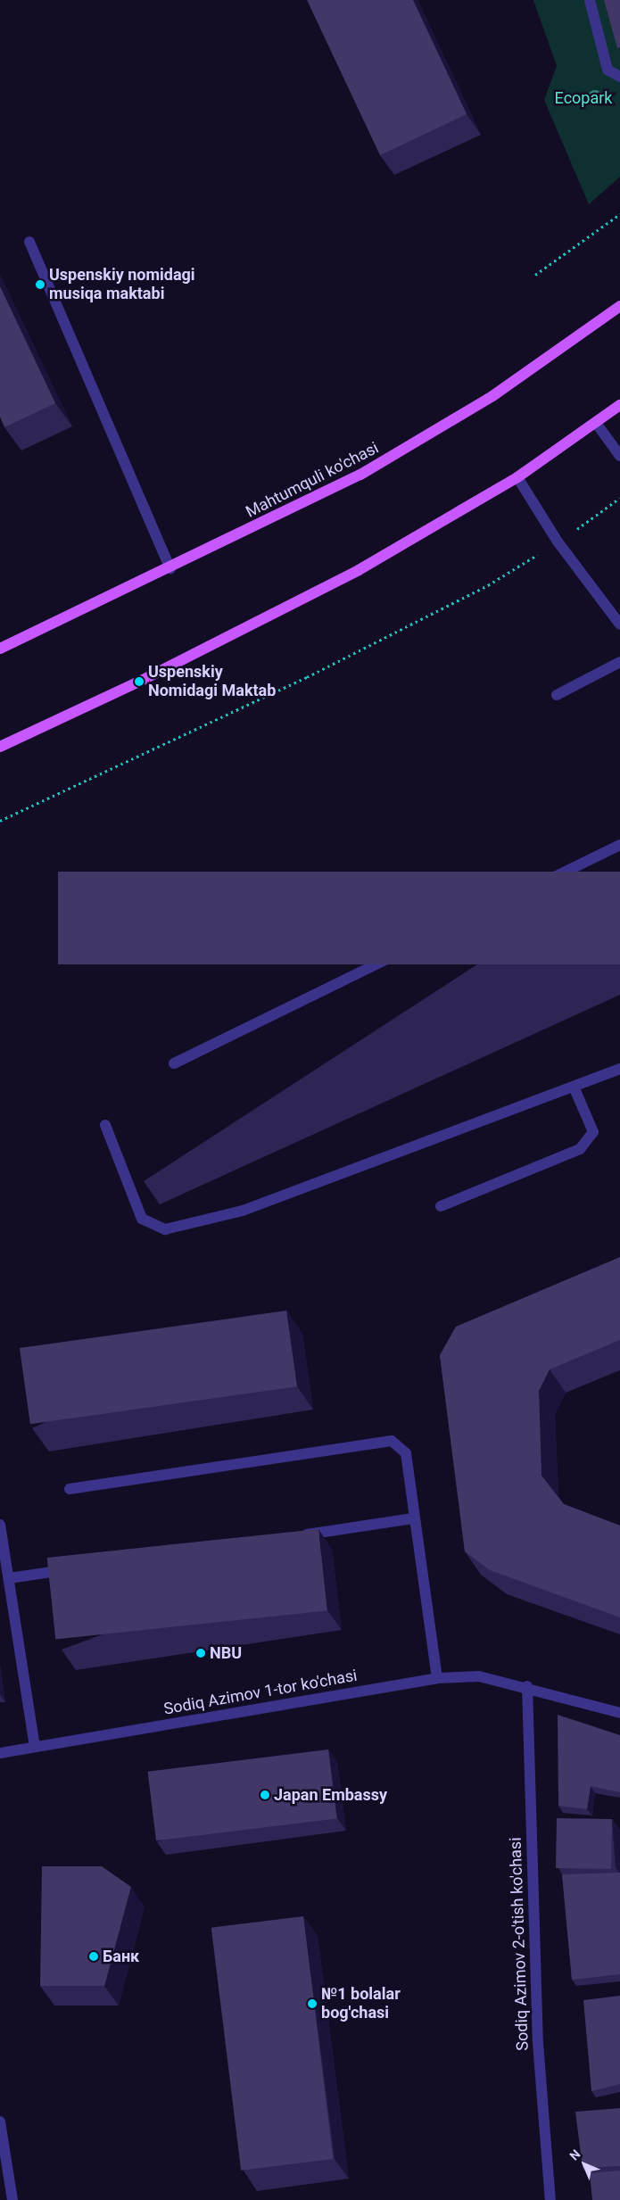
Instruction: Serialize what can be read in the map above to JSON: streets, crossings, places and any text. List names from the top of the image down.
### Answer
{
  "streets": {
    "main road": ["Mahtumquli ko'chasi"],
    "street": ["Sodiq Azimov 1-tor ko'chasi", "Sodiq Azimov 2-o'tish ko'chasi"]
  },
  "crossings": [
    ["Sodiq Azimov 1-tor ko'chasi", "Sodiq Azimov 2-o'tish ko'chasi"]
  ],
  "parks": ["Ecopark"],
  "places": [
    "Uspenskiy nomidagi musiqa maktabi",
    "Uspenskiy Nomidagi Maktab",
    "NBU",
    "Japan Еmbassy",
    "Банк",
    "№1 bolalar bog'chasi"
  ],
  "north": "top left"
}
